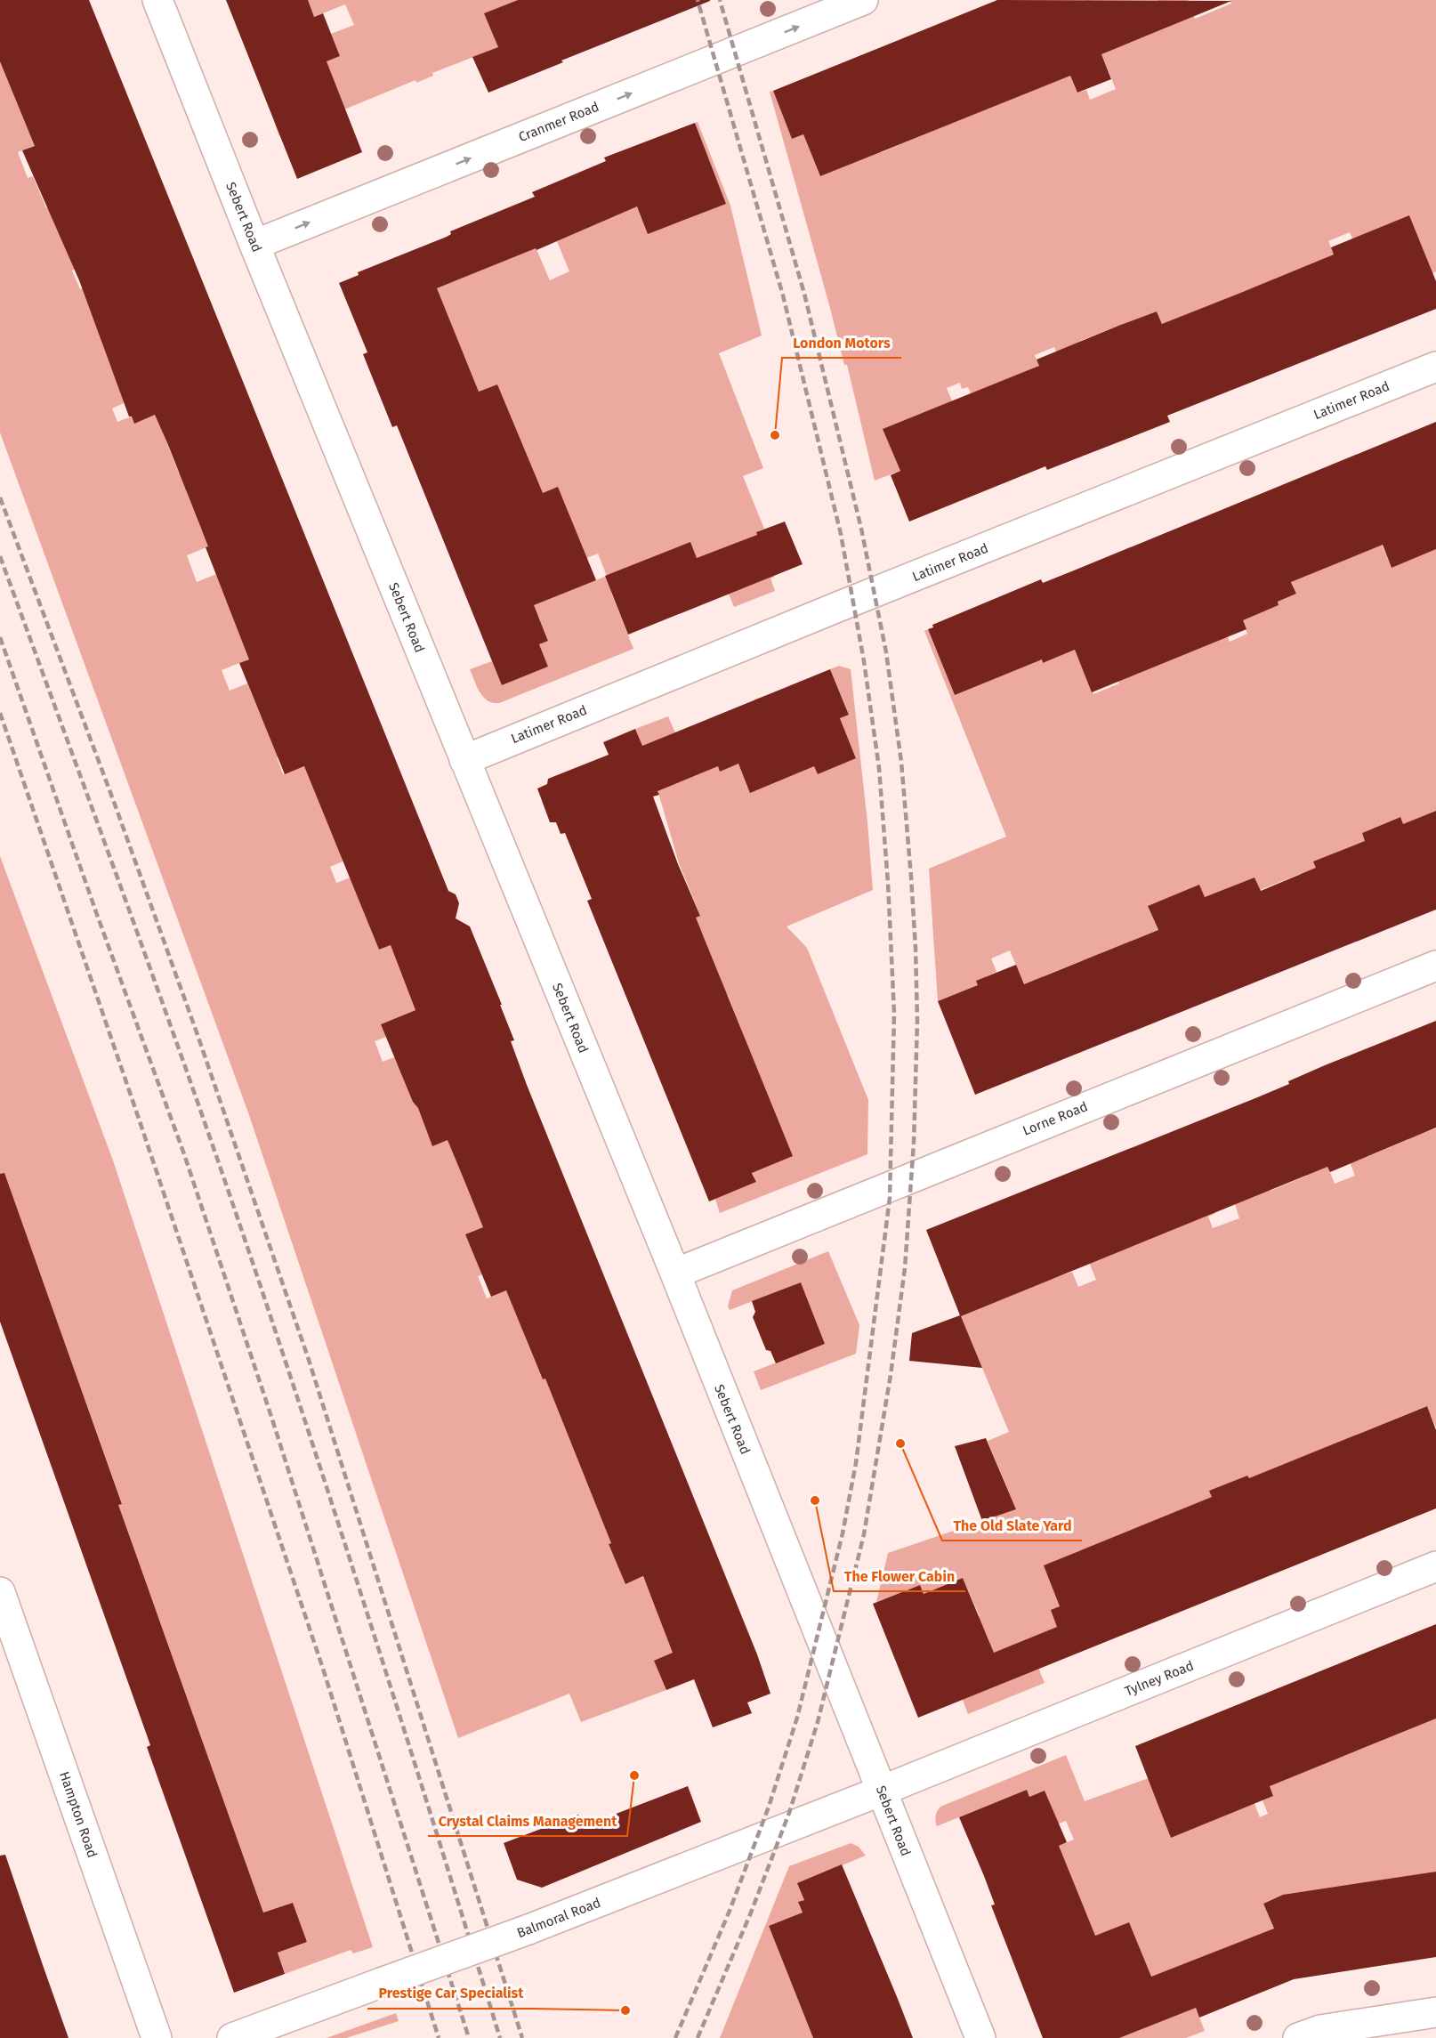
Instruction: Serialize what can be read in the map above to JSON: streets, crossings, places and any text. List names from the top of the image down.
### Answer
{
  "streets": {
    "street": [
      "Cranmer Road",
      "Sebert Road",
      "Latimer Road",
      "Lorne Road",
      "Tylney Road",
      "Hampton Road",
      "Balmoral Road"
    ]
  },
  "crossings": [
    ["Cranmer Road", "Sebert Road"],
    ["Sebert Road", "Latimer Road"],
    ["Sebert Road", "Lorne Road"],
    ["Sebert Road", "Tylney Road"],
    ["Sebert Road", "Balmoral Road"],
    ["Tylney Road", "Balmoral Road"]
  ],
  "one_way": ["Cranmer Road"],
  "places": [
    "London Motors",
    "The Old Slate Yard",
    "The Flower Cabin",
    "Crystal Claims Management",
    "Prestige Car Specialist"
  ]
}
